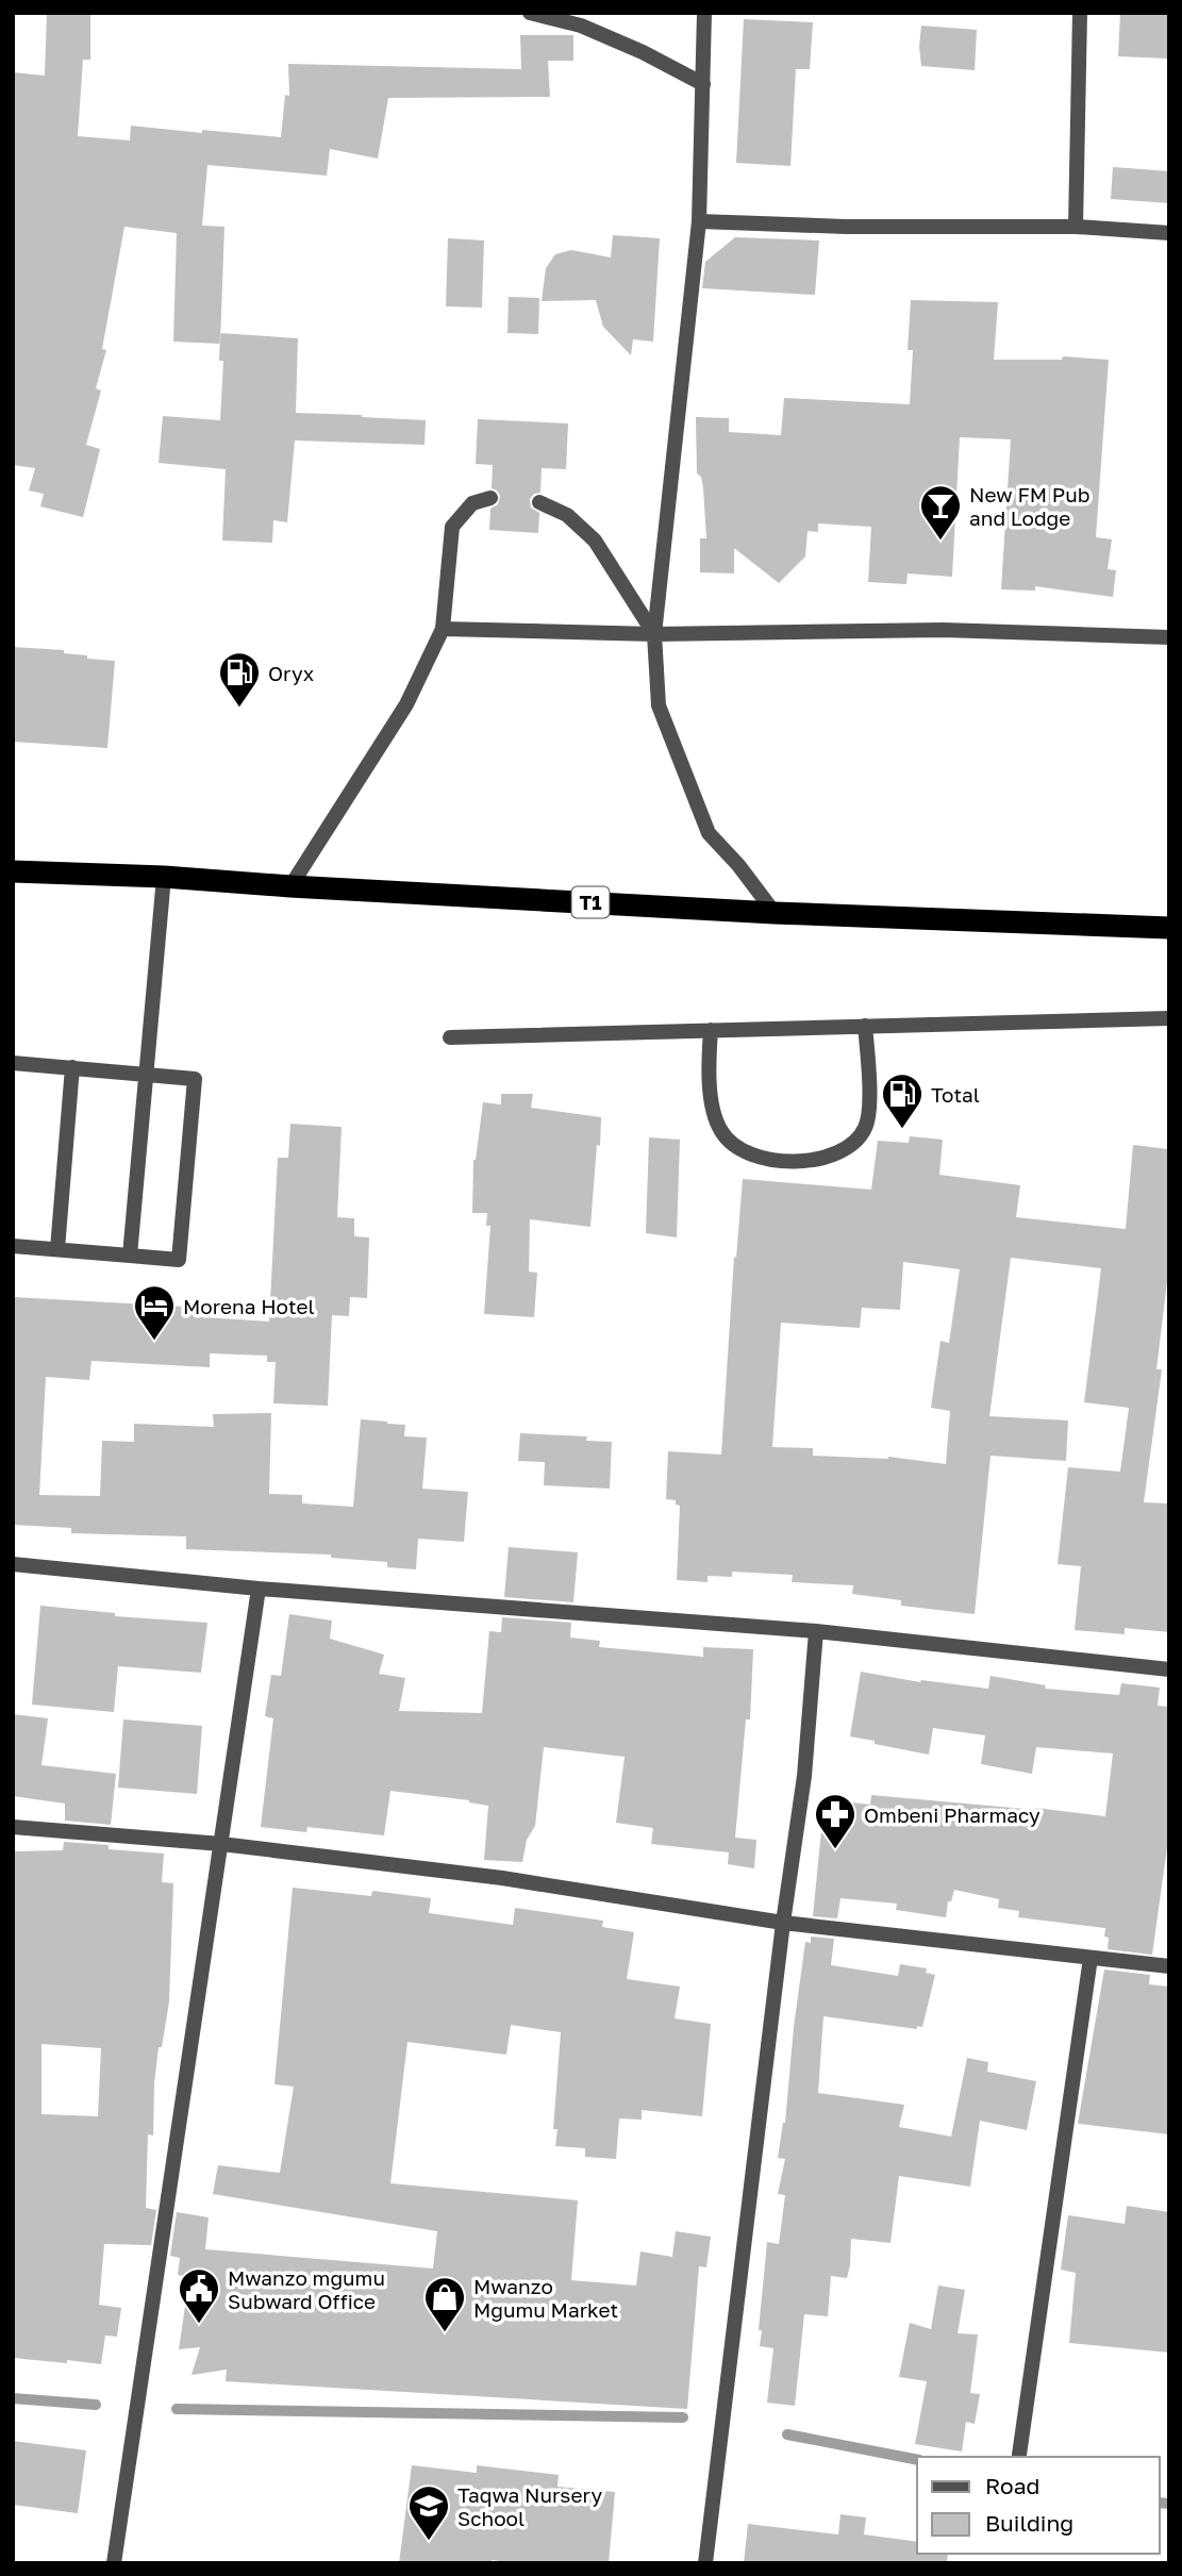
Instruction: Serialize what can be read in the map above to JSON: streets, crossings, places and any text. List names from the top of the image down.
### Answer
{
  "streets": {
    "highway": ["T1"]
  },
  "places": {
    "bar": ["New FM Pub and Lodge"],
    "fuel station": ["Oryx", "Total"],
    "hotel": ["Morena Hotel"],
    "pharmacy": ["Ombeni Pharmacy"],
    "public building": ["Mwanzo mgumu Subward Office"],
    "shop": ["Mwanzo Mgumu Market"],
    "school or university": ["Taqwa Nursery School"]
  },
  "legend": ["Road", "Building"]
}
